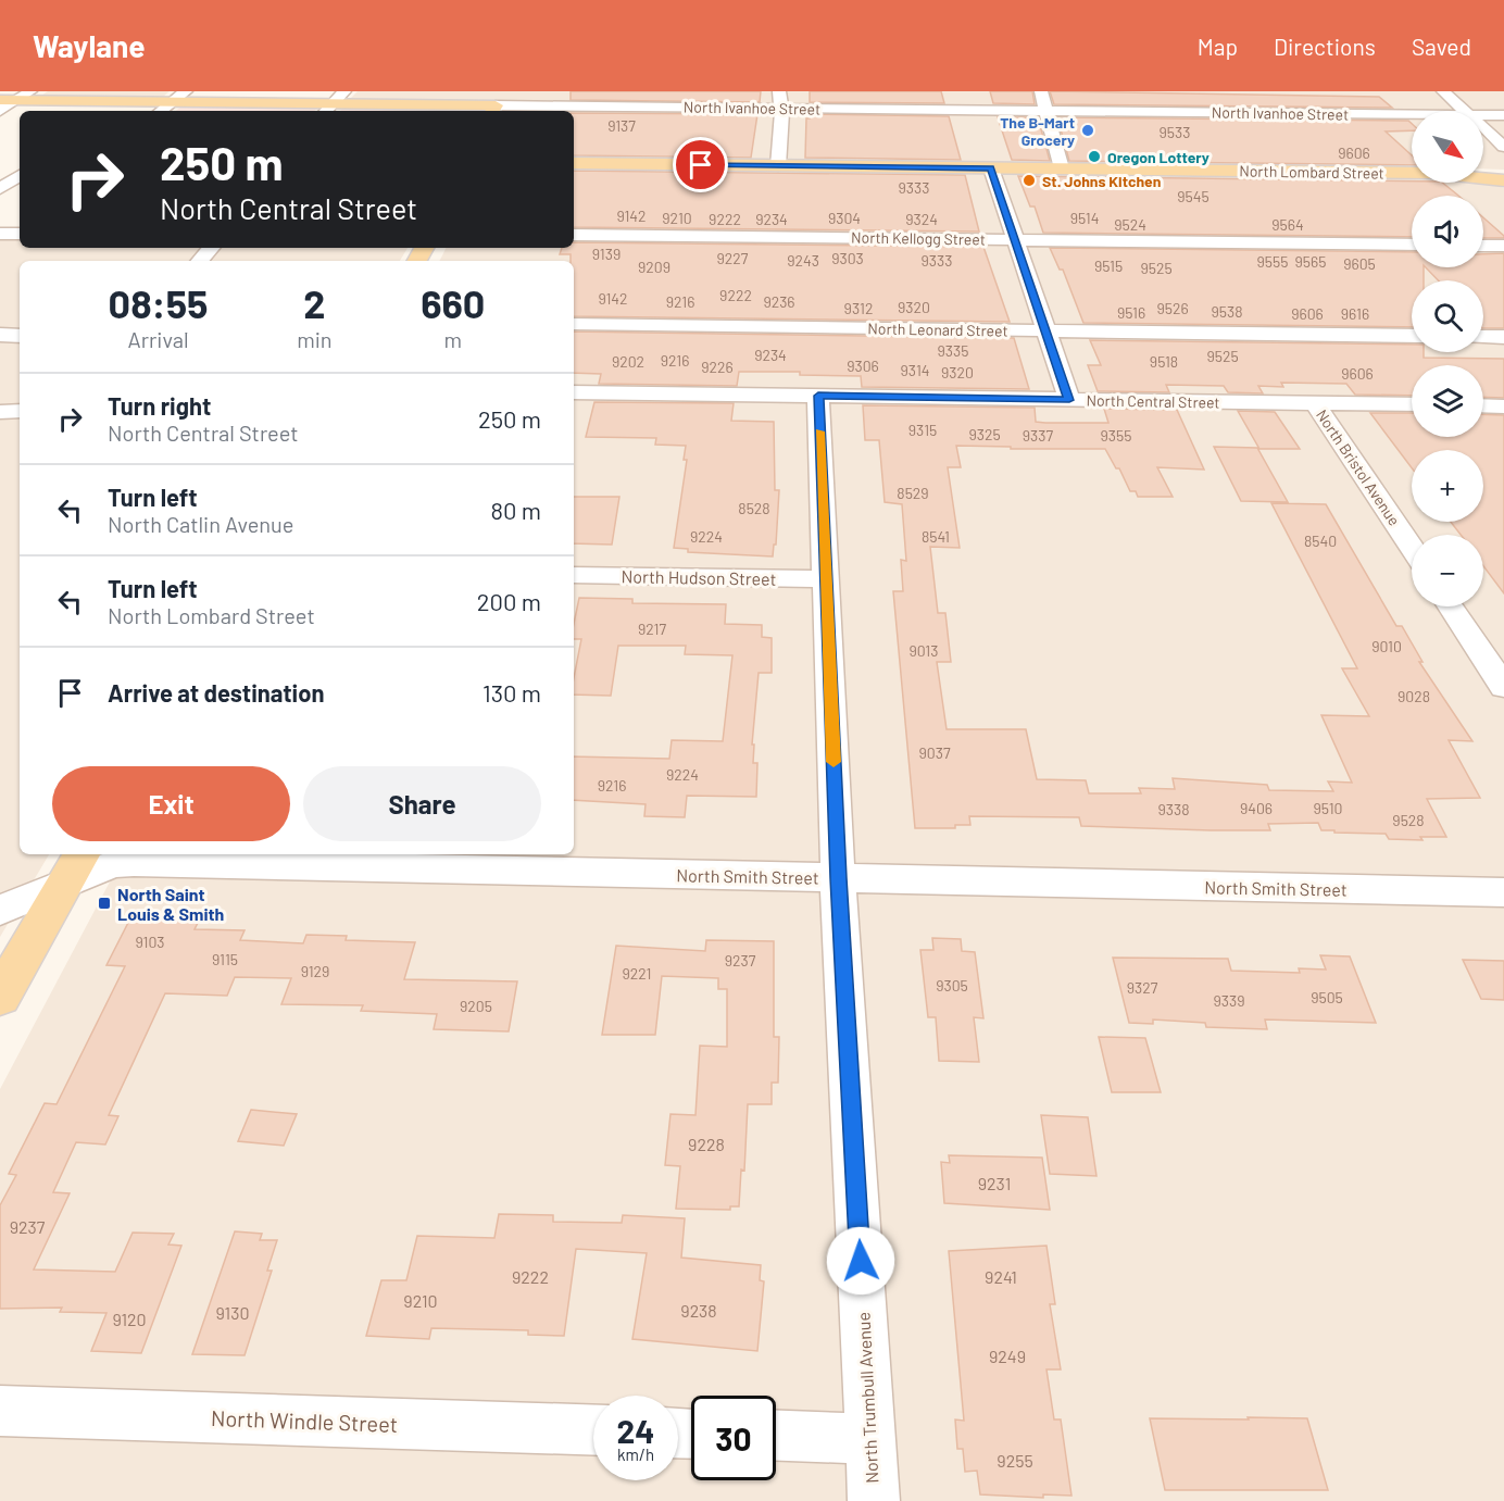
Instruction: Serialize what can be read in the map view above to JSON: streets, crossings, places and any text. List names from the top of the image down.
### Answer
{
  "streets": {
    "main road": ["North Ivanhoe Street", "North Lombard Street"],
    "street": [
      "North Kellogg Street",
      "North Leonard Street",
      "North Central Street",
      "North Bristol Avenue",
      "North Hudson Street",
      "North Smith Street",
      "North Trumbull Avenue",
      "North Windle Street"
    ]
  },
  "crossings": [
    ["North Central Street", "North Bristol Avenue"],
    ["North Central Street", "North Trumbull Avenue"],
    ["North Hudson Street", "North Trumbull Avenue"],
    ["North Smith Street", "North Trumbull Avenue"]
  ],
  "places": {
    "other": ["The B-Mart Grocery", "Oregon Lottery", "St. Johns Kitchen"],
    "transit": ["North Saint Louis & Smith"]
  },
  "house_numbers": [
    "9137",
    "9533",
    "9606",
    "9333",
    "9545",
    "9142",
    "9210",
    "9304",
    "9514",
    "9222",
    "9234",
    "9324",
    "9524",
    "9564",
    "9139",
    "9227",
    "9303",
    "9243",
    "9333",
    "9555",
    "9565",
    "9605",
    "9515",
    "9209",
    "9525",
    "9222",
    "9142",
    "9216",
    "9236",
    "9320",
    "9312",
    "9526",
    "9538",
    "9516",
    "9606",
    "9616",
    "9335",
    "9234",
    "9525",
    "9216",
    "9202",
    "9518",
    "9306",
    "9226",
    "9314",
    "9320",
    "9606",
    "9315",
    "9325",
    "9337",
    "9355",
    "8529",
    "8528",
    "9224",
    "8541",
    "8540",
    "9217",
    "9010",
    "9013",
    "9028",
    "9037",
    "9224",
    "9216",
    "9406",
    "9510",
    "9338",
    "9528",
    "9103",
    "9115",
    "9237",
    "9129",
    "9221",
    "9305",
    "9327",
    "9505",
    "9339",
    "9205",
    "9228",
    "9231",
    "9237",
    "9222",
    "9241",
    "9210",
    "9238",
    "9130",
    "9120",
    "9249",
    "9255"
  ],
  "north": "bottom right",
  "page": {
    "header": "Waylane",
    "nav": ["Map", "Directions", "Saved"],
    "map_buttons": ["+", "−"],
    "turn": ["250 m", "North Central Street"],
    "eta": [
      "08:55",
      "Arrival",
      "2",
      "min",
      "660",
      "m"
    ],
    "list": [
      {
        "name": "Turn right",
        "note": "North Central Street",
        "value": "250 m"
      },
      {
        "name": "Turn left",
        "note": "North Catlin Avenue",
        "value": "80 m"
      },
      {
        "name": "Turn left",
        "note": "North Lombard Street",
        "value": "200 m"
      },
      {
        "name": "Arrive at destination",
        "value": "130 m"
      }
    ],
    "buttons": ["Exit", "Share"],
    "speed": "24 km/h",
    "limit": "30"
  }
}
